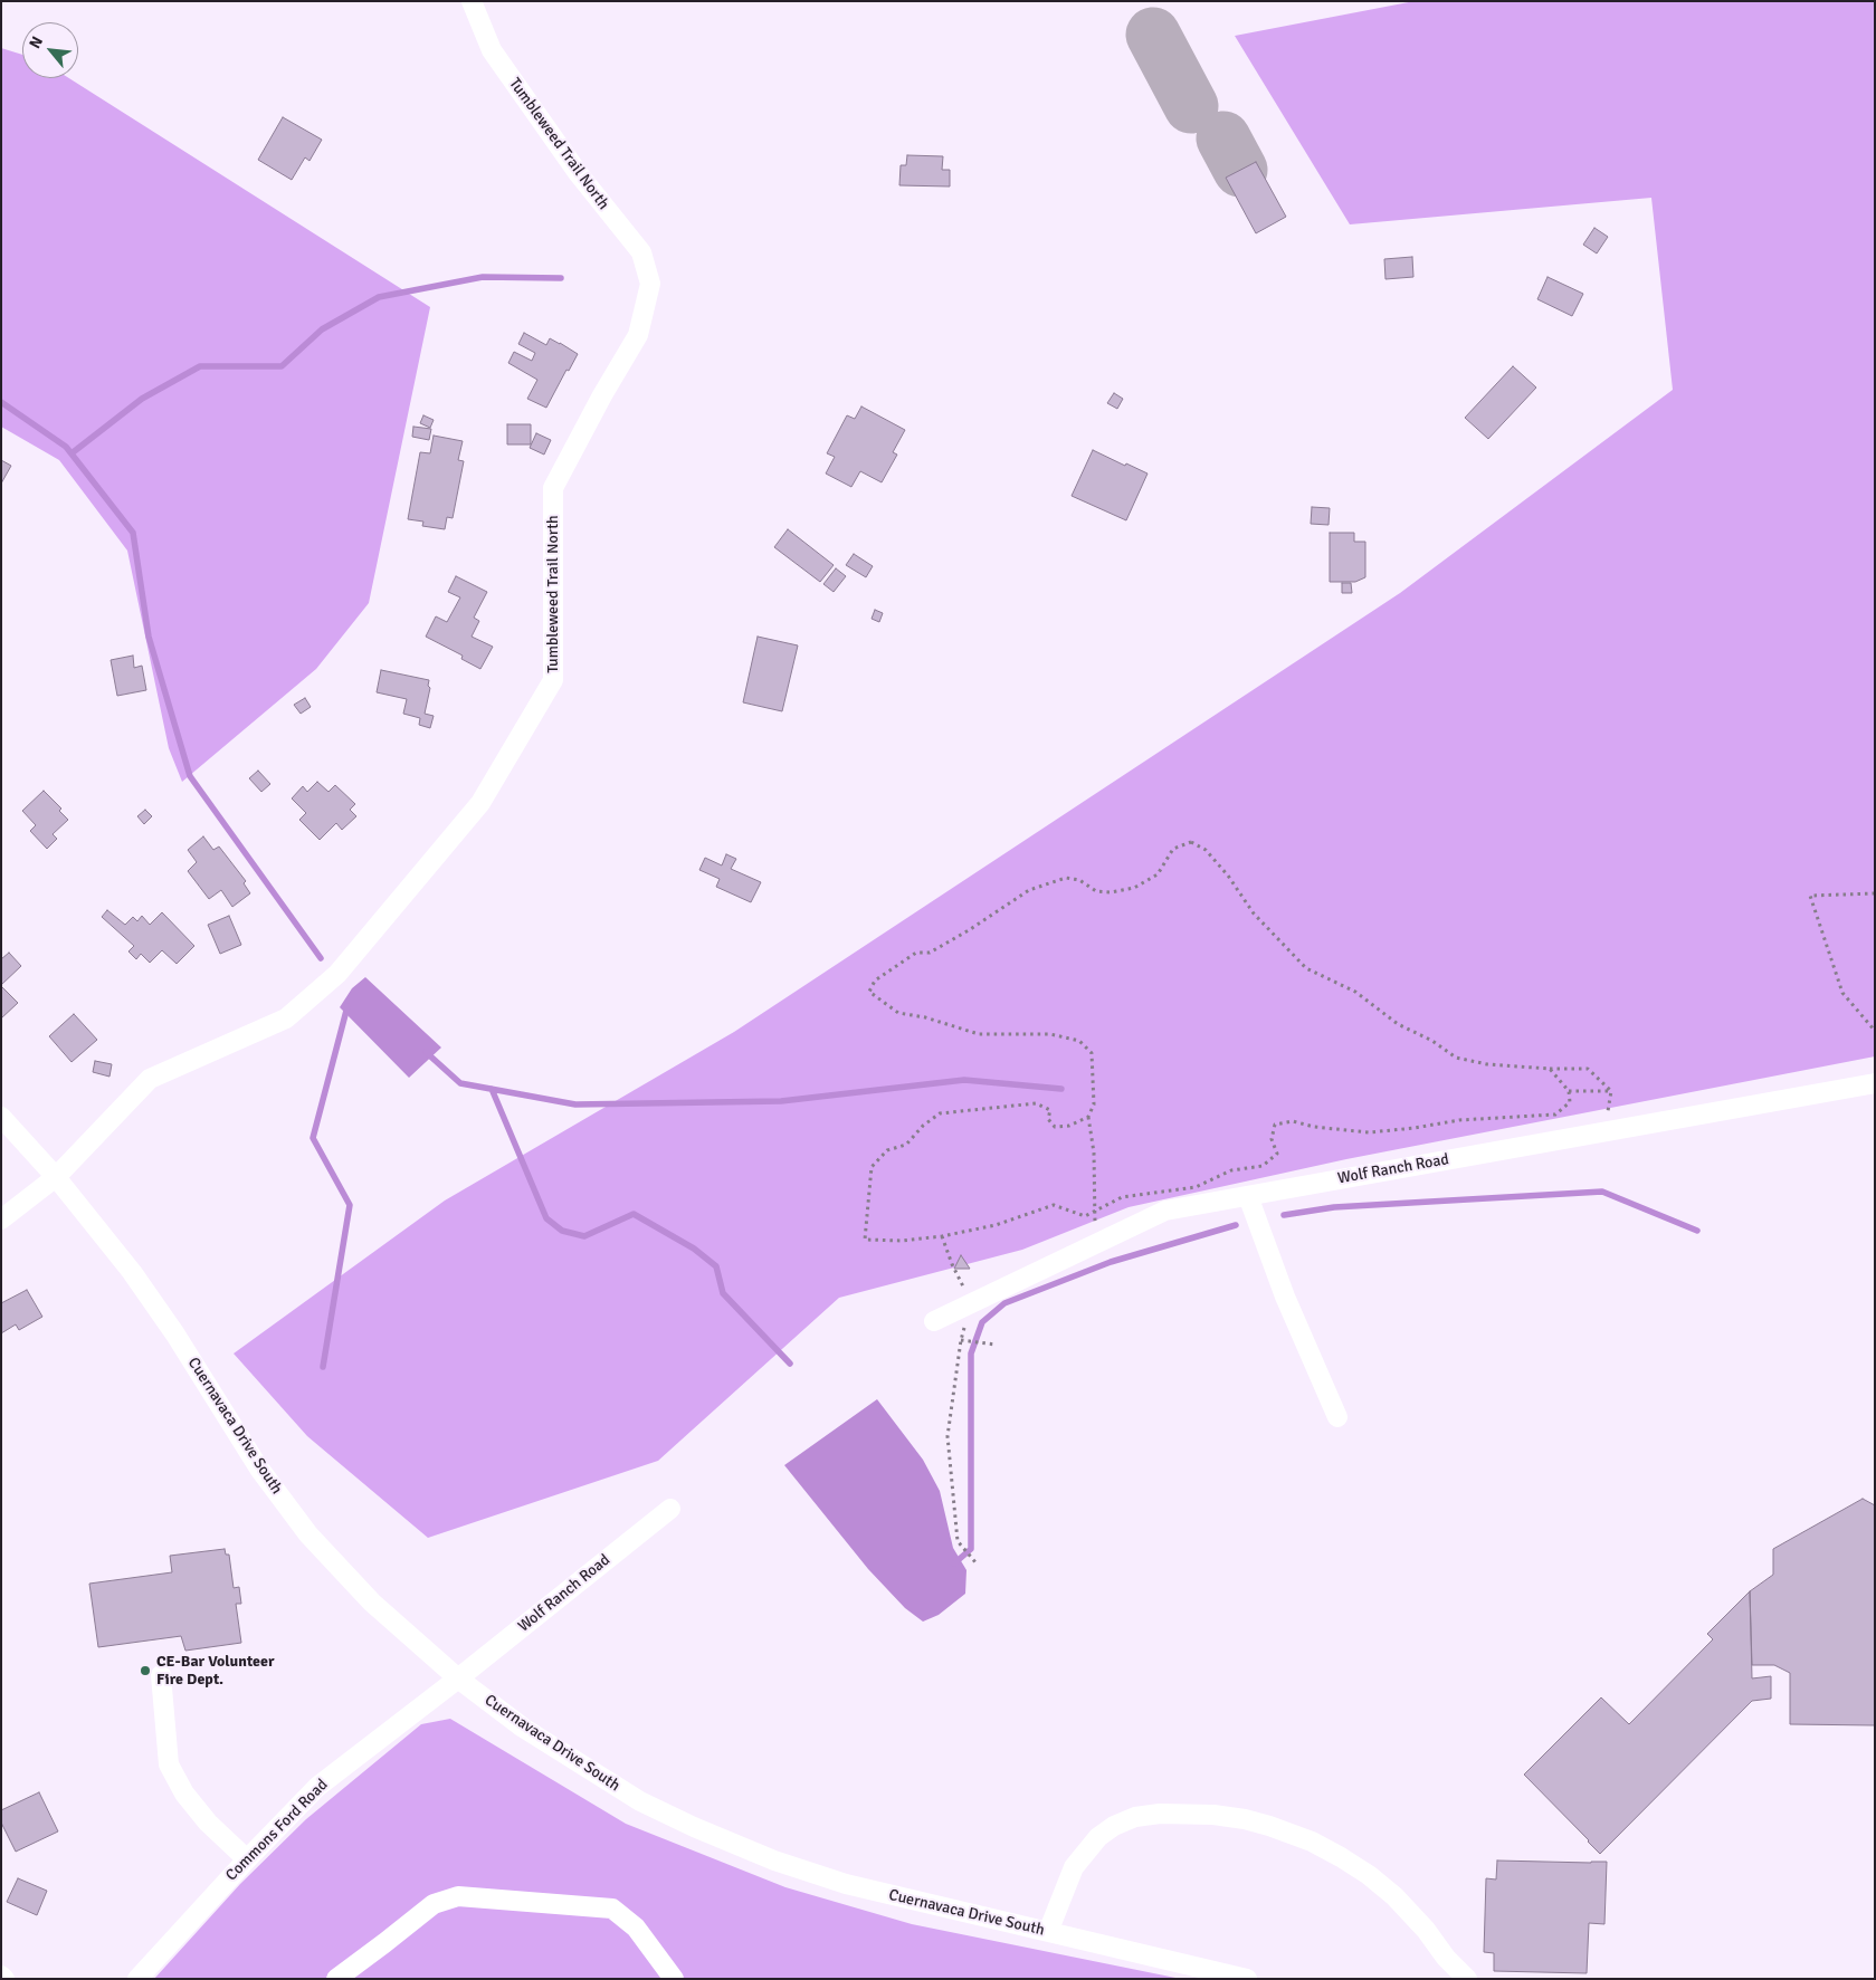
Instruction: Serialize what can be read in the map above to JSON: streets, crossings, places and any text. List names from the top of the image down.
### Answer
{
  "streets": {
    "street": [
      "Tumbleweed Trail North",
      "Wolf Ranch Road",
      "Cuernavaca Drive South",
      "Commons Ford Road"
    ]
  },
  "crossings": [
    ["Tumbleweed Trail North", "Cuernavaca Drive South"],
    ["Wolf Ranch Road", "Cuernavaca Drive South"],
    ["Wolf Ranch Road", "Commons Ford Road"],
    ["Cuernavaca Drive South", "Commons Ford Road"]
  ],
  "places": ["CE-Bar Volunteer Fire Dept."],
  "north": "top left"
}
